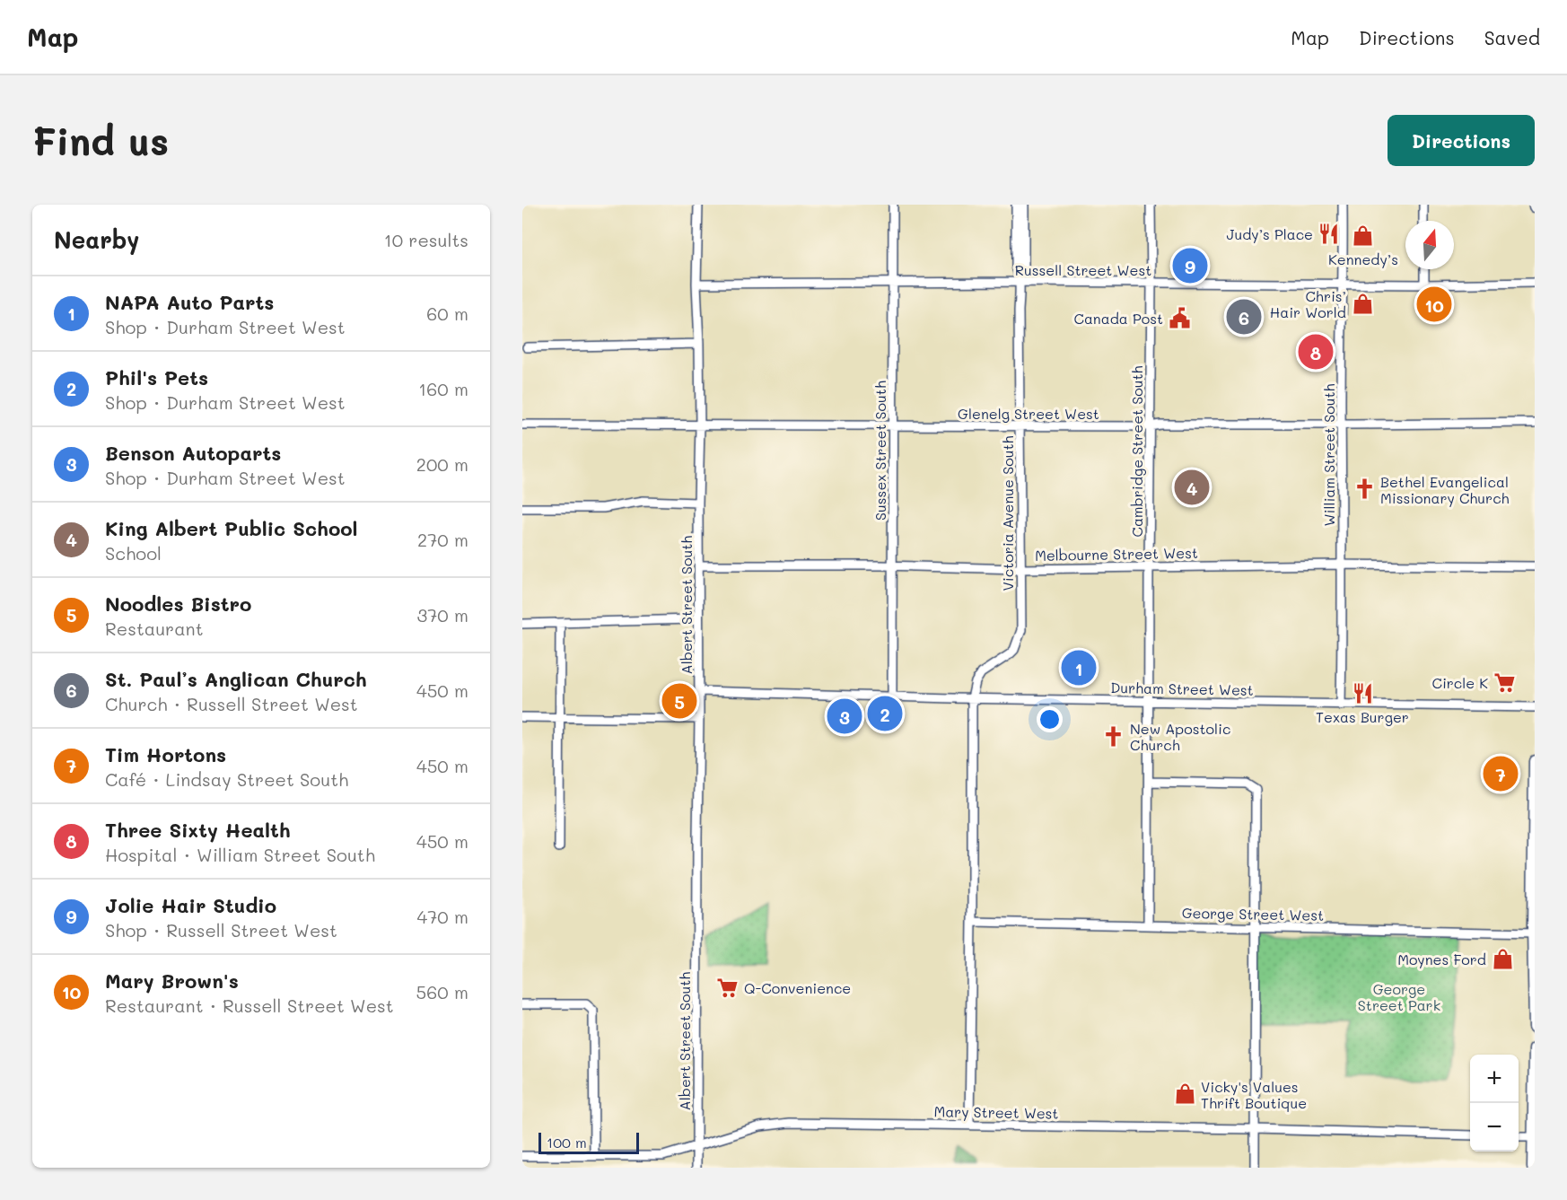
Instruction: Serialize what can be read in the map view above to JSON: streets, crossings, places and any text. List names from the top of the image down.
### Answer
{
  "streets": {
    "street": [
      "Russell Street West",
      "Glenelg Street West",
      "Sussex Street South",
      "Cambridge Street South",
      "William Street South",
      "Victoria Avenue South",
      "Melbourne Street West",
      "Albert Street South",
      "Durham Street West",
      "George Street West",
      "Mary Street West"
    ]
  },
  "crossings": [
    ["Russell Street West", "Sussex Street South"],
    ["Russell Street West", "Cambridge Street South"],
    ["Russell Street West", "William Street South"],
    ["Russell Street West", "Victoria Avenue South"],
    ["Russell Street West", "Albert Street South"],
    ["Glenelg Street West", "Sussex Street South"],
    ["Glenelg Street West", "Cambridge Street South"],
    ["Glenelg Street West", "William Street South"],
    ["Glenelg Street West", "Victoria Avenue South"],
    ["Glenelg Street West", "Albert Street South"],
    ["Sussex Street South", "Melbourne Street West"],
    ["Sussex Street South", "Durham Street West"],
    ["Cambridge Street South", "Melbourne Street West"],
    ["Cambridge Street South", "Durham Street West"],
    ["Cambridge Street South", "George Street West"],
    ["William Street South", "Melbourne Street West"],
    ["William Street South", "Durham Street West"],
    ["Victoria Avenue South", "Melbourne Street West"],
    ["Victoria Avenue South", "Durham Street West"],
    ["Victoria Avenue South", "George Street West"],
    ["Victoria Avenue South", "Mary Street West"],
    ["Melbourne Street West", "Albert Street South"],
    ["Albert Street South", "Durham Street West"],
    ["Albert Street South", "Mary Street West"]
  ],
  "parks": ["George Street Park"],
  "places": {
    "restaurant": ["Judy’s Place", "Texas Burger"],
    "shop": [
      "Kennedy’s",
      "Chris’ Hair World",
      "Moynes Ford",
      "Vicky's Values Thrift Boutique"
    ],
    "public building": ["Canada Post"],
    "church": ["Bethel Evangelical Missionary Church", "New Apostolic Church"],
    "supermarket": ["Circle K", "Q-Convenience"]
  },
  "scale_bar": "100 m",
  "north": "top",
  "page": {
    "header": "Map",
    "nav": ["Map", "Directions", "Saved"],
    "buttons": "Directions",
    "title": "Find us",
    "heading": ["Nearby", "10 results"],
    "pins": [
      "9",
      "10",
      "6",
      "8",
      "4",
      "1",
      "5",
      "2",
      "3",
      "7"
    ],
    "list": [
      {
        "mark": "1",
        "name": "NAPA Auto Parts",
        "note": "Shop · Durham Street West",
        "value": "60 m"
      },
      {
        "mark": "2",
        "name": "Phil's Pets",
        "note": "Shop · Durham Street West",
        "value": "160 m"
      },
      {
        "mark": "3",
        "name": "Benson Autoparts",
        "note": "Shop · Durham Street West",
        "value": "200 m"
      },
      {
        "mark": "4",
        "name": "King Albert Public School",
        "note": "School",
        "value": "270 m"
      },
      {
        "mark": "5",
        "name": "Noodles Bistro",
        "note": "Restaurant",
        "value": "370 m"
      },
      {
        "mark": "6",
        "name": "St. Paul’s Anglican Church",
        "note": "Church · Russell Street West",
        "value": "450 m"
      },
      {
        "mark": "7",
        "name": "Tim Hortons",
        "note": "Café · Lindsay Street South",
        "value": "450 m"
      },
      {
        "mark": "8",
        "name": "Three Sixty Health",
        "note": "Hospital · William Street South",
        "value": "450 m"
      },
      {
        "mark": "9",
        "name": "Jolie Hair Studio",
        "note": "Shop · Russell Street West",
        "value": "470 m"
      },
      {
        "mark": "10",
        "name": "Mary Brown's",
        "note": "Restaurant · Russell Street West",
        "value": "560 m"
      }
    ],
    "map_buttons": ["+", "−"],
    "scale": "100 m"
  }
}
